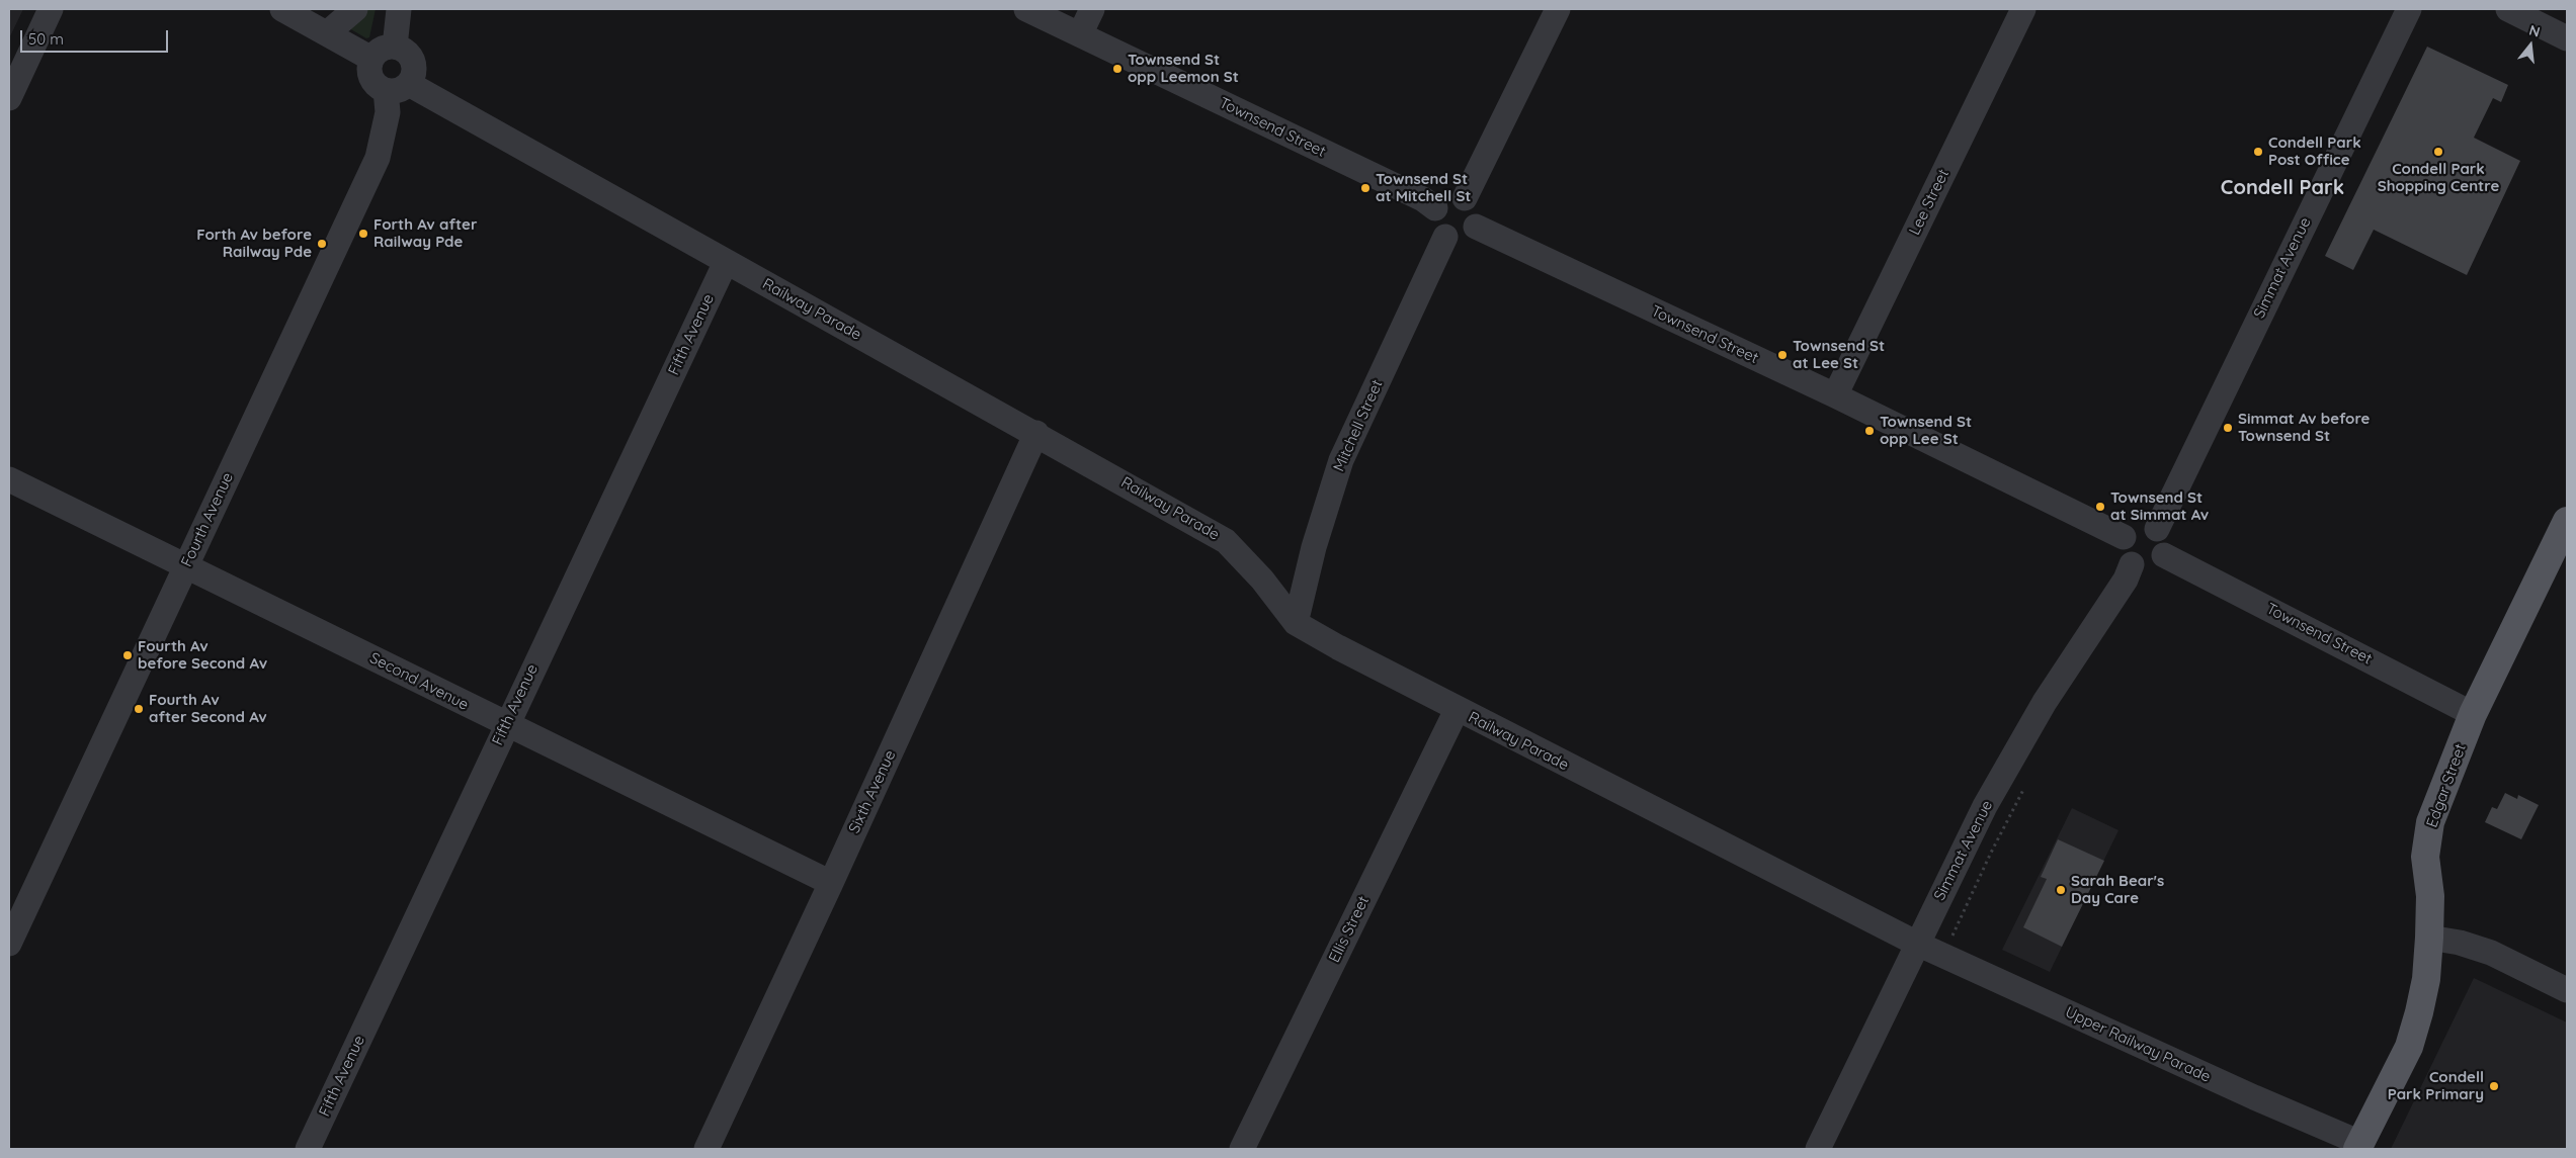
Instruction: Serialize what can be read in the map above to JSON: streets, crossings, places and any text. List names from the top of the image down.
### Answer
{
  "streets": {
    "main road": ["Edgar Street"],
    "street": [
      "Townsend Street",
      "Lee Street",
      "Simmat Avenue",
      "Railway Parade",
      "Fifth Avenue",
      "Mitchell Street",
      "Fourth Avenue",
      "Second Avenue",
      "Sixth Avenue",
      "Ellis Street",
      "Upper Railway Parade"
    ]
  },
  "crossings": [
    ["Townsend Street", "Lee Street"],
    ["Townsend Street", "Simmat Avenue"],
    ["Townsend Street", "Mitchell Street"],
    ["Townsend Street", "Edgar Street"],
    ["Simmat Avenue", "Railway Parade"],
    ["Simmat Avenue", "Upper Railway Parade"],
    ["Railway Parade", "Fifth Avenue"],
    ["Railway Parade", "Mitchell Street"],
    ["Railway Parade", "Fourth Avenue"],
    ["Railway Parade", "Sixth Avenue"],
    ["Railway Parade", "Ellis Street"],
    ["Railway Parade", "Upper Railway Parade"],
    ["Fifth Avenue", "Second Avenue"],
    ["Fourth Avenue", "Second Avenue"],
    ["Second Avenue", "Sixth Avenue"],
    ["Edgar Street", "Upper Railway Parade"]
  ],
  "districts": ["Condell Park"],
  "places": [
    "Townsend St opp Leemon St",
    "Condell Park Post Office",
    "Condell Park Shopping Centre",
    "Townsend St at Mitchell St",
    "Forth Av after Railway Pde",
    "Forth Av before Railway Pde",
    "Townsend St at Lee St",
    "Simmat Av before Townsend St",
    "Townsend St opp Lee St",
    "Townsend St at Simmat Av",
    "Fourth Av before Second Av",
    "Fourth Av after Second Av",
    "Sarah Bear's Day Care",
    "Condell Park Primary"
  ],
  "scale_bar": "50 m",
  "north": "top"
}
